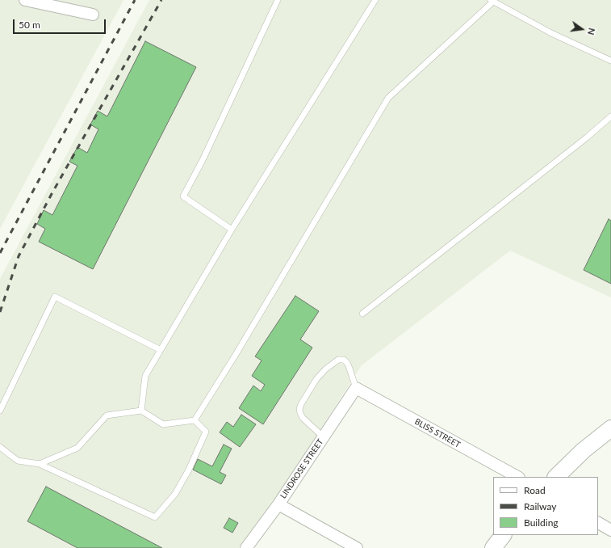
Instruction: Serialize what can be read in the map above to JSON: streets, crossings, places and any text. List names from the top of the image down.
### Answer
{
  "streets": {
    "street": ["BLISS STREET", "LINDROSE STREET"]
  },
  "crossings": [
    ["BLISS STREET", "LINDROSE STREET"]
  ],
  "legend": ["Road", "Railway", "Building"],
  "scale_bar": "50 m",
  "north": "right"
}
